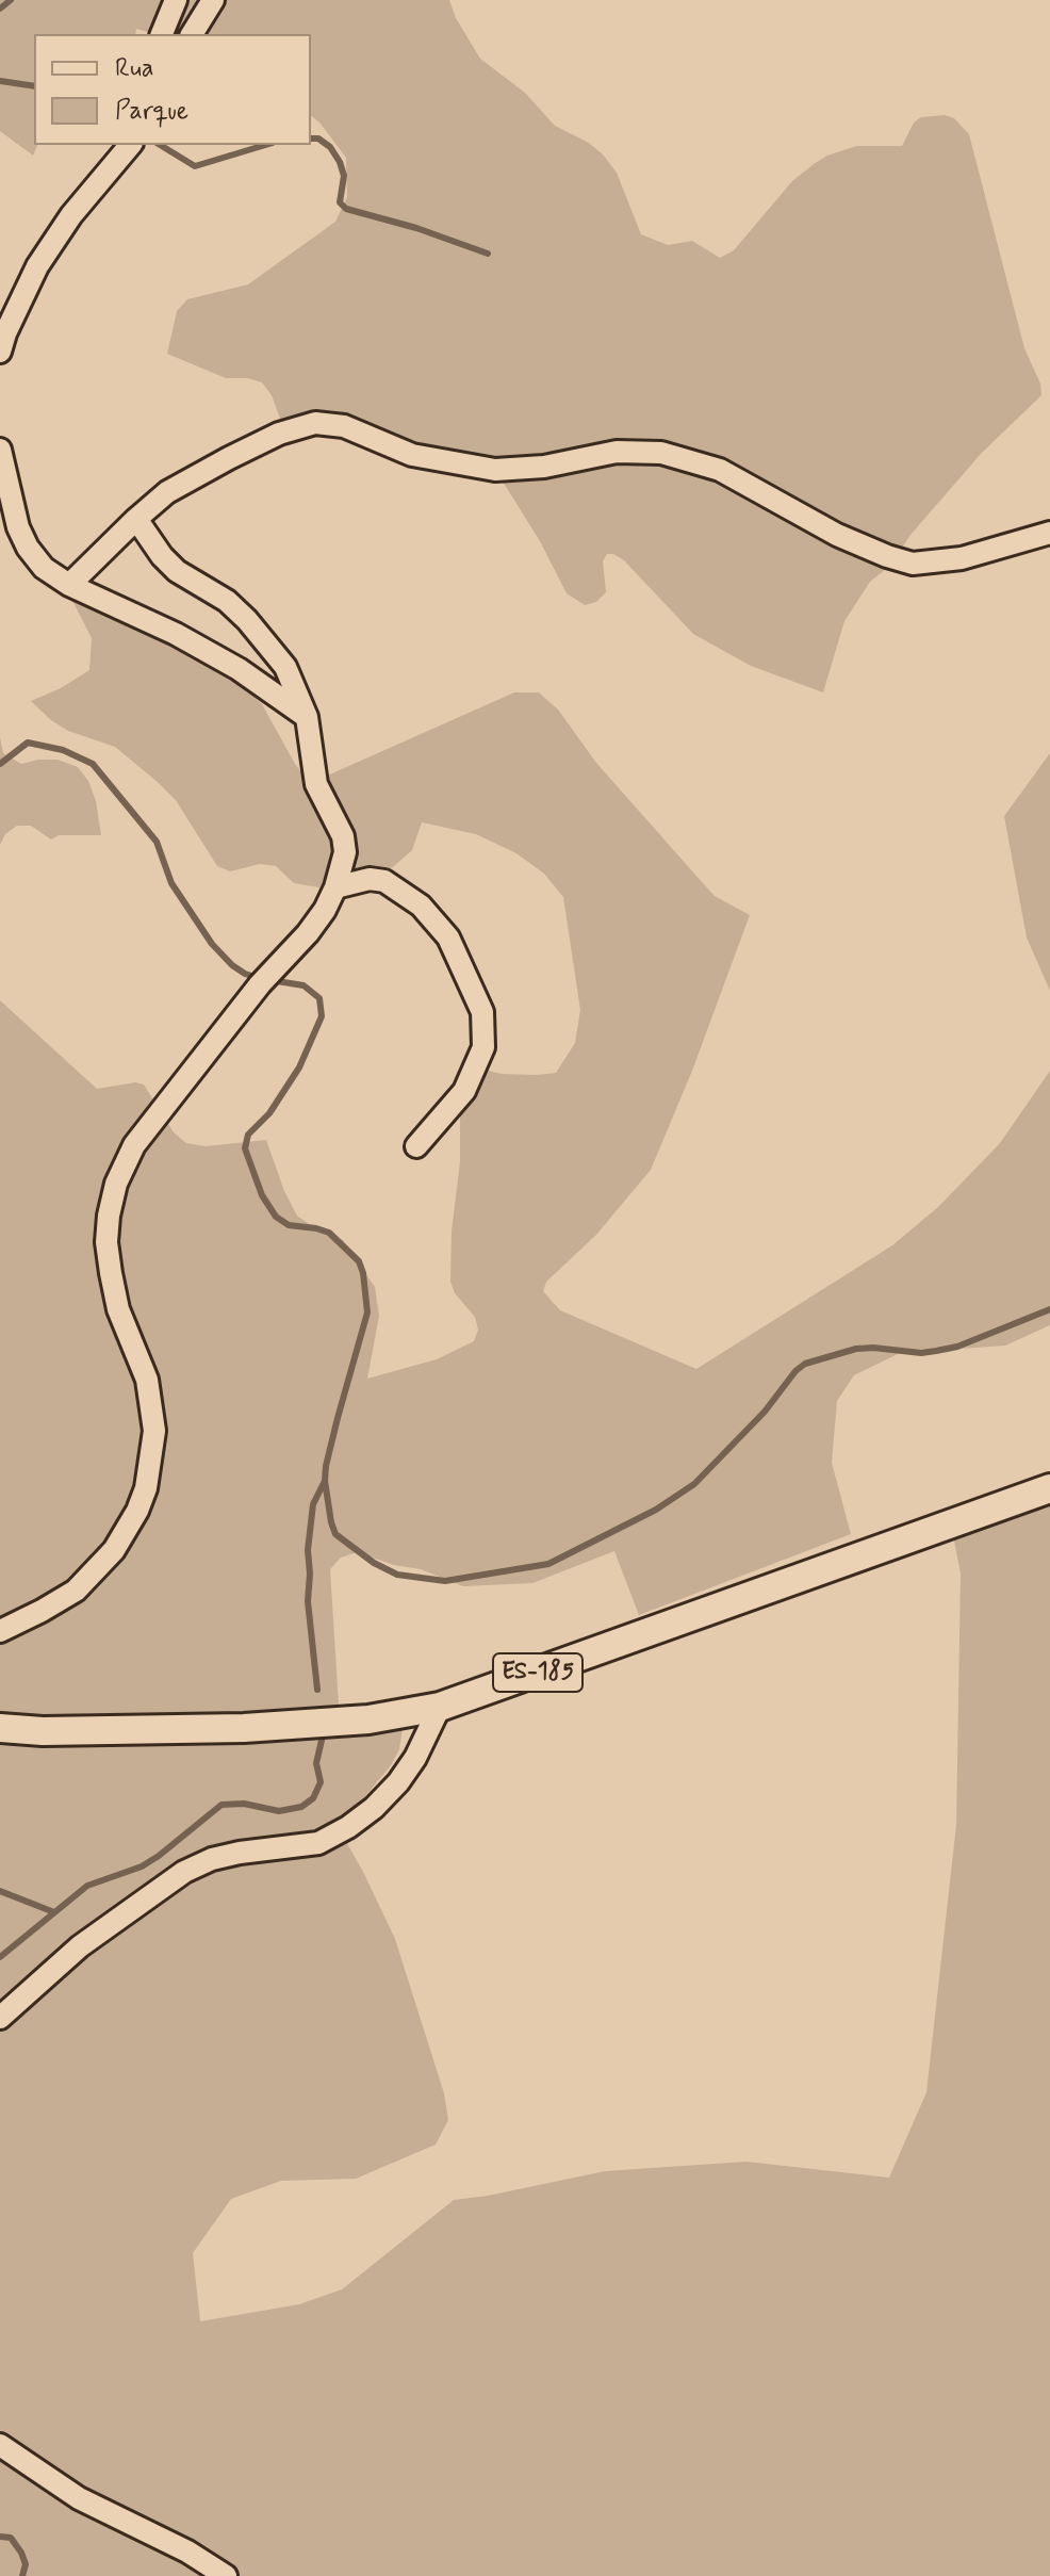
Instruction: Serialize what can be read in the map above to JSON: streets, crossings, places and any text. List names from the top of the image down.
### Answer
{
  "streets": {
    "main road": ["ES-185"]
  },
  "legend": ["Rua", "Parque"]
}
